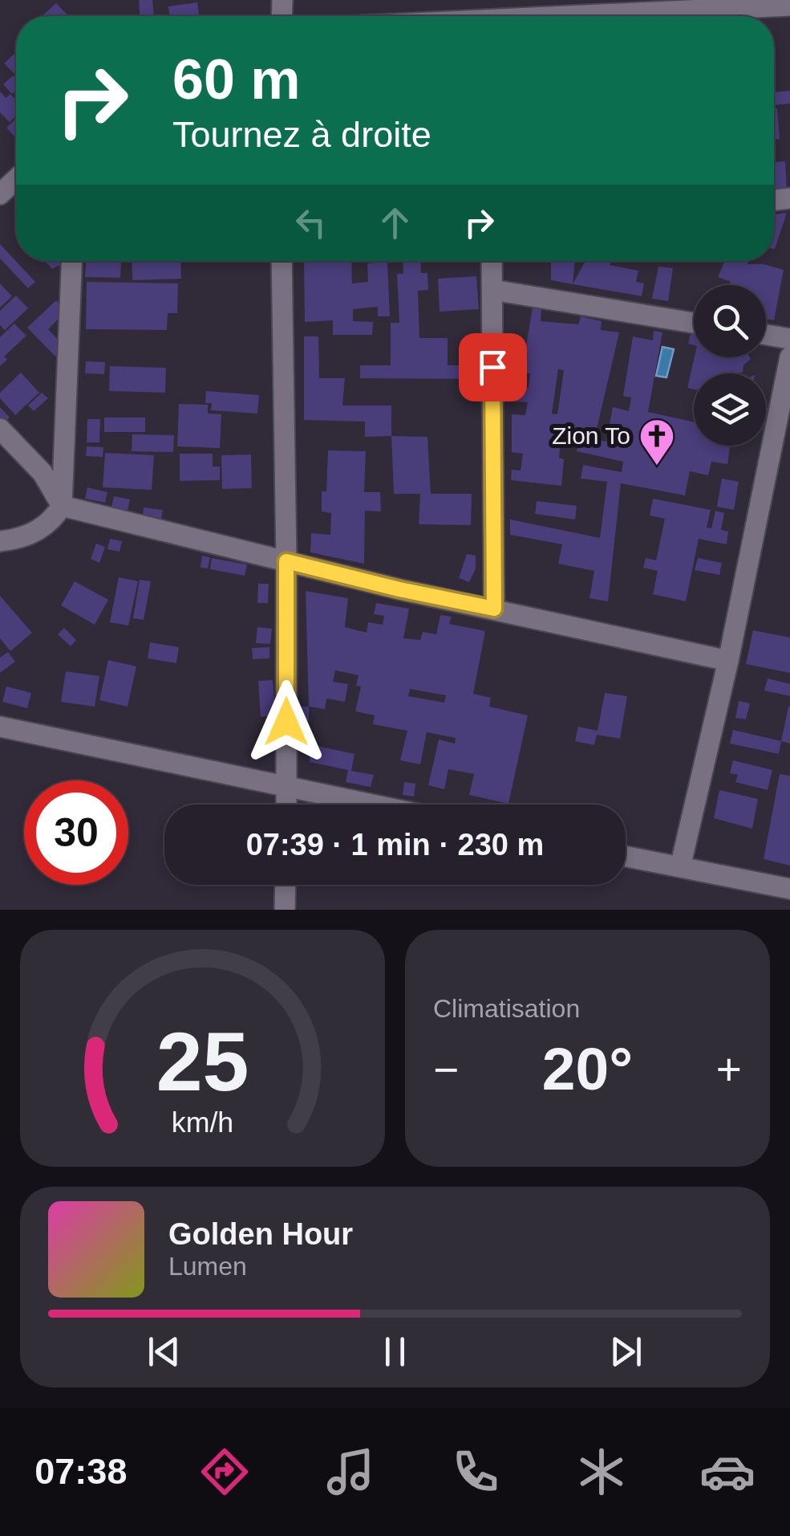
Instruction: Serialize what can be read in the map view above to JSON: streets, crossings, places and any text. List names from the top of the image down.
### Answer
{
  "places": {
    "church": ["Zion To"]
  },
  "page": {
    "turn": ["60 m", "Tournez à droite"],
    "limit": "30",
    "trip": "07:39 · 1 min · 230 m",
    "tile": "Climatisation",
    "heat": ["−", "20°", "+"],
    "song": ["Golden Hour", "Lumen"],
    "tabs": "07:38",
    "gauge": ["25", "km/h"]
  }
}
